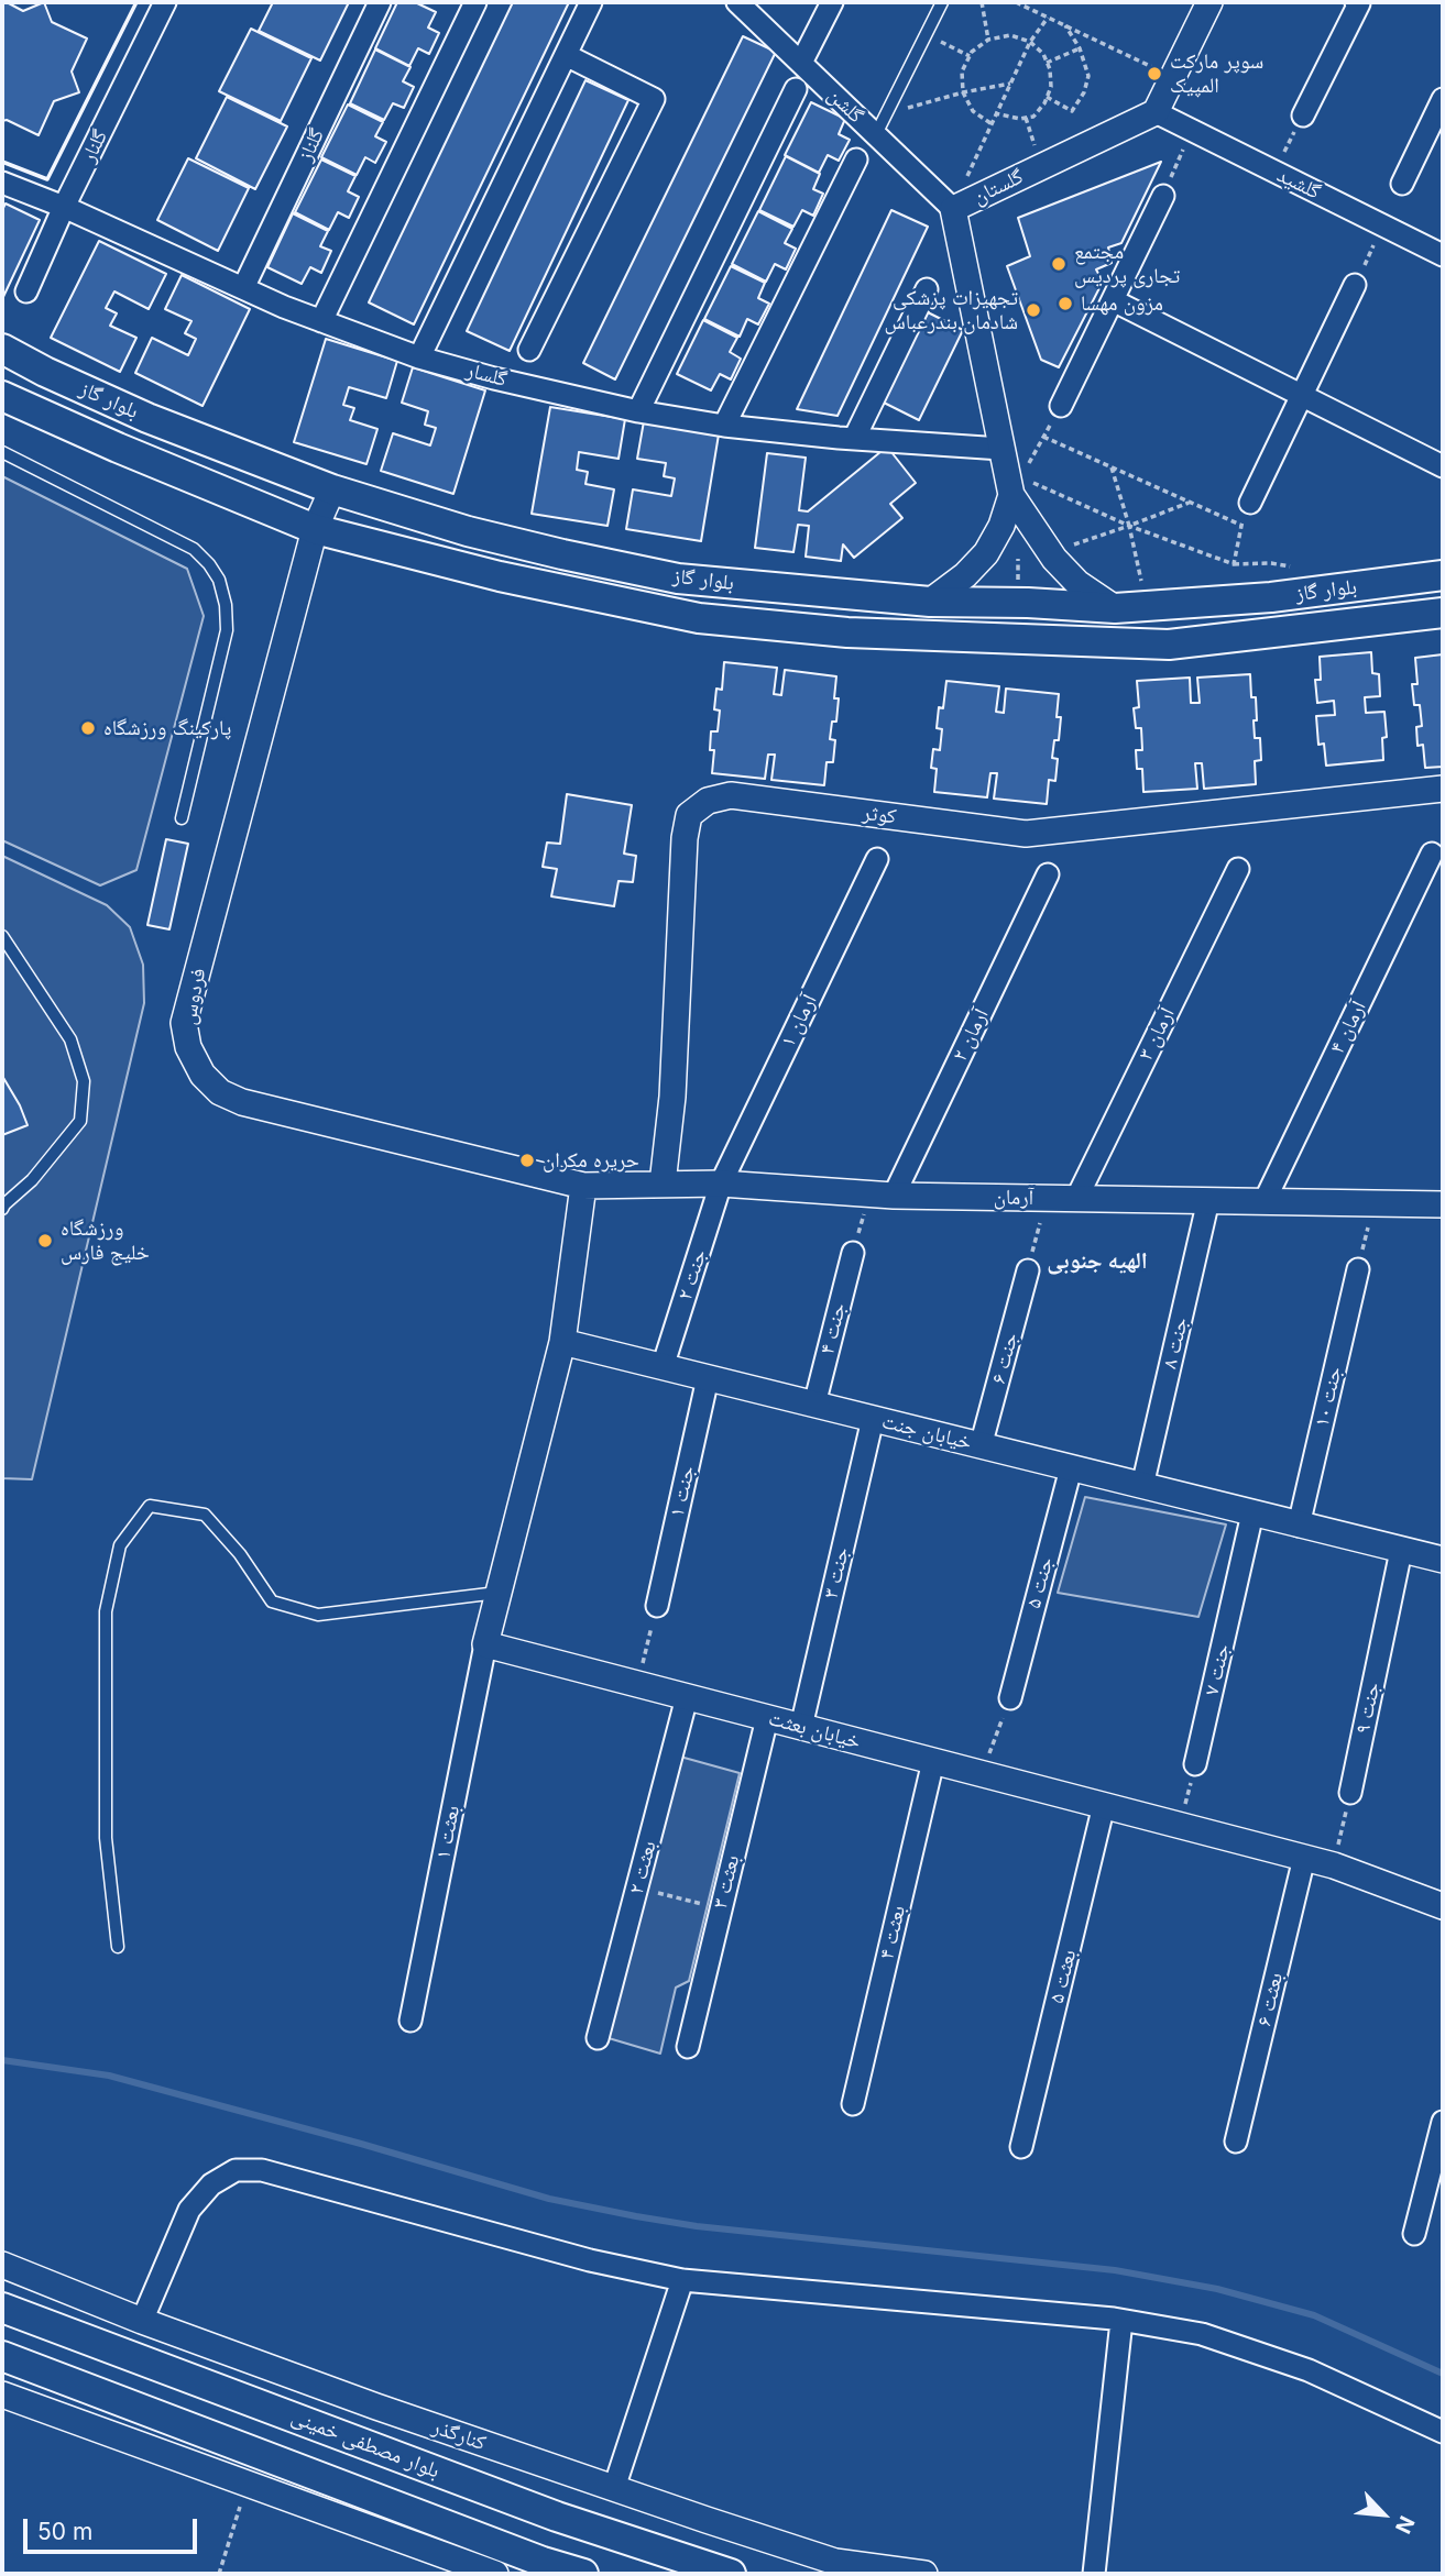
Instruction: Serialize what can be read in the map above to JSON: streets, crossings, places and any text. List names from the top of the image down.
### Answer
{
  "streets": {
    "main road": ["بلوار گاز", "بلوار مصطفی خمینی"],
    "street": [
      "گلشن",
      "گلناز",
      "گلنار",
      "گلشید",
      "گلستان",
      "گلسار",
      "کوثر",
      "فردوس",
      "آرمان ۱",
      "آرمان ۴",
      "آرمان ۳",
      "آرمان ۲",
      "آرمان",
      "جنت ۲",
      "جنت ۴",
      "جنت ۸",
      "جنت ۶",
      "جنت ۱۰",
      "خیابان جنت",
      "جنت ۱",
      "جنت ۳",
      "جنت ۵",
      "جنت ۷",
      "جنت ۹",
      "خیابان بعثت",
      "بعثت ۱",
      "بعثت ۲",
      "بعثت ۳",
      "بعثت ۴",
      "بعثت ۵",
      "بعثت ۶",
      "کنارگذر"
    ]
  },
  "crossings": [
    ["گلشن", "گلستان"],
    ["گلناز", "گلسار"],
    ["گلنار", "گلسار"],
    ["گلشید", "گلستان"],
    ["گلستان", "گلسار"],
    ["گلستان", "بلوار گاز"],
    ["بلوار گاز", "فردوس"],
    ["کوثر", "آرمان"],
    ["فردوس", "آرمان"],
    ["آرمان ۱", "آرمان"],
    ["آرمان ۱", "جنت ۲"],
    ["آرمان ۴", "آرمان"],
    ["آرمان ۳", "آرمان"],
    ["آرمان ۲", "آرمان"],
    ["آرمان", "جنت ۲"],
    ["آرمان", "جنت ۸"],
    ["جنت ۲", "خیابان جنت"],
    ["جنت ۴", "خیابان جنت"],
    ["جنت ۸", "خیابان جنت"],
    ["جنت ۶", "خیابان جنت"],
    ["جنت ۱۰", "خیابان جنت"],
    ["خیابان جنت", "جنت ۱"],
    ["خیابان جنت", "جنت ۳"],
    ["خیابان جنت", "جنت ۵"],
    ["خیابان جنت", "جنت ۷"],
    ["خیابان جنت", "جنت ۹"],
    ["جنت ۳", "خیابان بعثت"],
    ["خیابان بعثت", "بعثت ۱"],
    ["خیابان بعثت", "بعثت ۲"],
    ["خیابان بعثت", "بعثت ۳"],
    ["خیابان بعثت", "بعثت ۴"],
    ["خیابان بعثت", "بعثت ۵"],
    ["خیابان بعثت", "بعثت ۶"]
  ],
  "districts": ["الهیه جنوبی"],
  "places": [
    "سوپر مارکت المپیک",
    "مجتمع تجاری پردیس",
    "مزون مهسا",
    "تجهیزات پزشکی شادمان بندرعباس",
    "پارکینگ ورزشگاه",
    "حریره مکران",
    "ورزشگاه خلیج فارس"
  ],
  "scale_bar": "50 m",
  "north": "bottom right"
}
